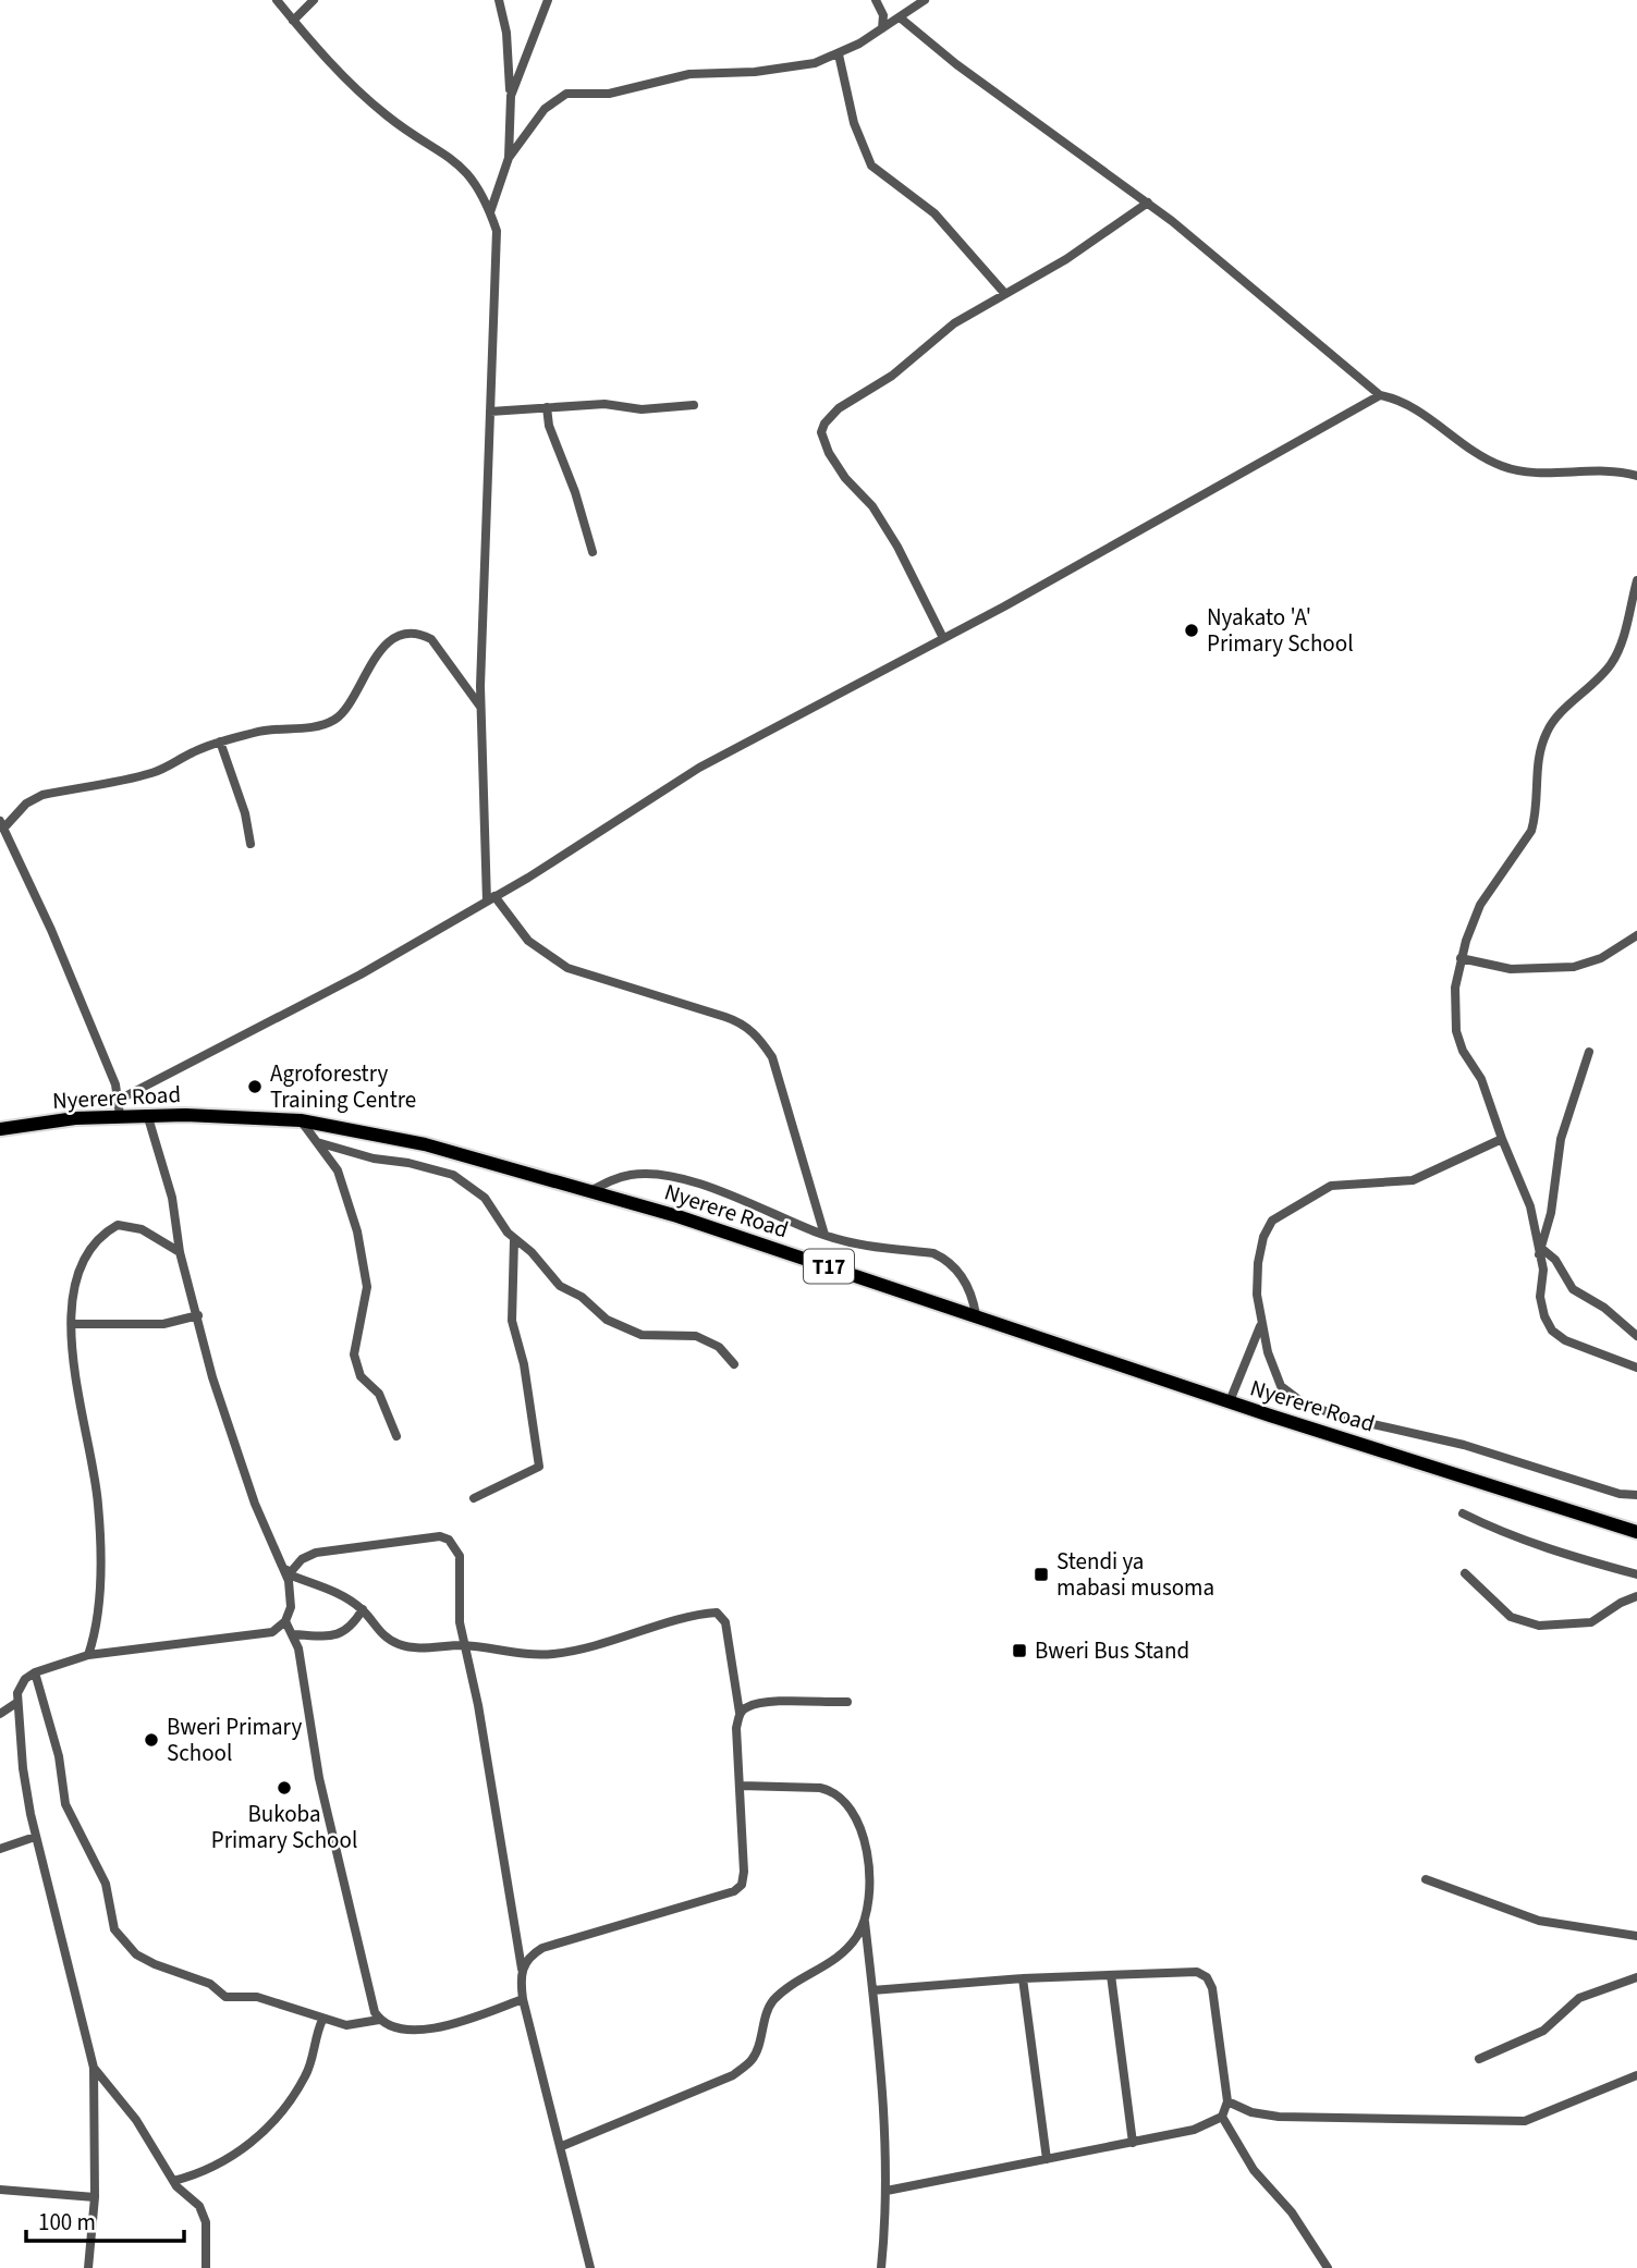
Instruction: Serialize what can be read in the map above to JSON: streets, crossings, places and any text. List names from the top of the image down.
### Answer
{
  "streets": {
    "main road": ["Nyerere Road", "T17"]
  },
  "places": {
    "other": [
      "Nyakato 'A' Primary School",
      "Agroforestry Training Centre",
      "Bweri Primary School",
      "Bukoba Primary School"
    ],
    "transit": ["Stendi ya mabasi musoma", "Bweri Bus Stand"]
  },
  "scale_bar": "100 m"
}
